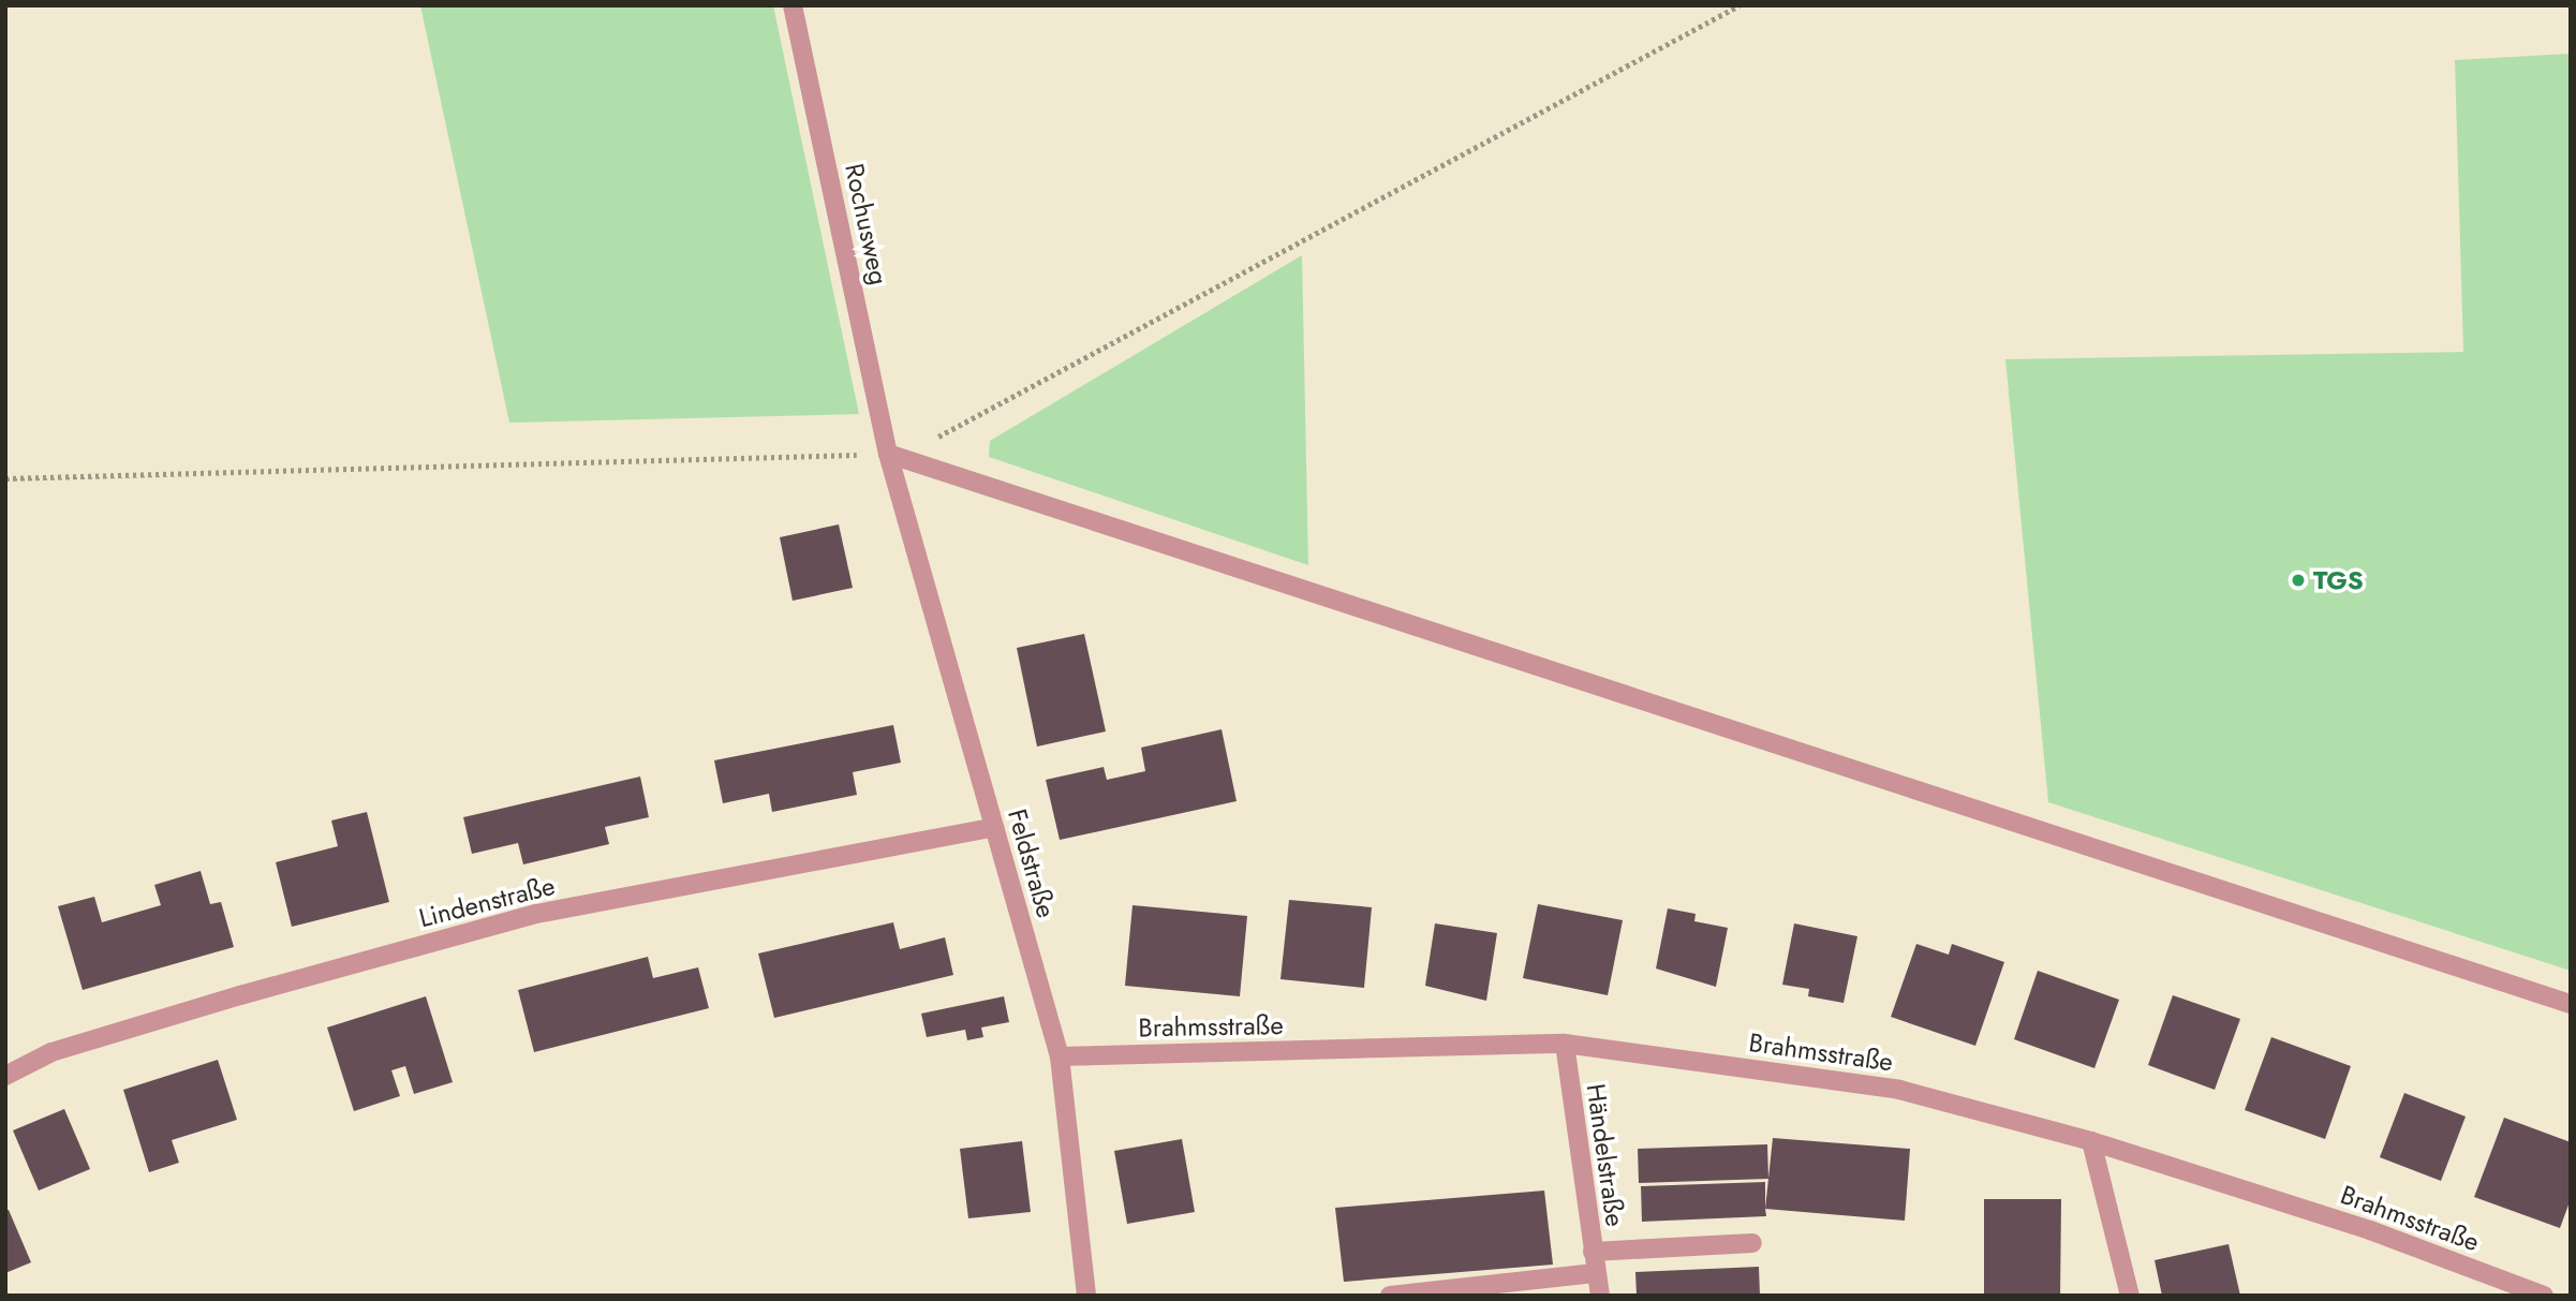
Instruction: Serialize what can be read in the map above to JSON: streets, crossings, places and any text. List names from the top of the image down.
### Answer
{
  "streets": {
    "street": [
      "Rochusweg",
      "Feldstraße",
      "Lindenstraße",
      "Brahmsstraße",
      "Händelstraße"
    ]
  },
  "crossings": [
    ["Rochusweg", "Feldstraße"],
    ["Feldstraße", "Lindenstraße"],
    ["Feldstraße", "Brahmsstraße"],
    ["Brahmsstraße", "Händelstraße"]
  ],
  "places": ["TGS"]
}
